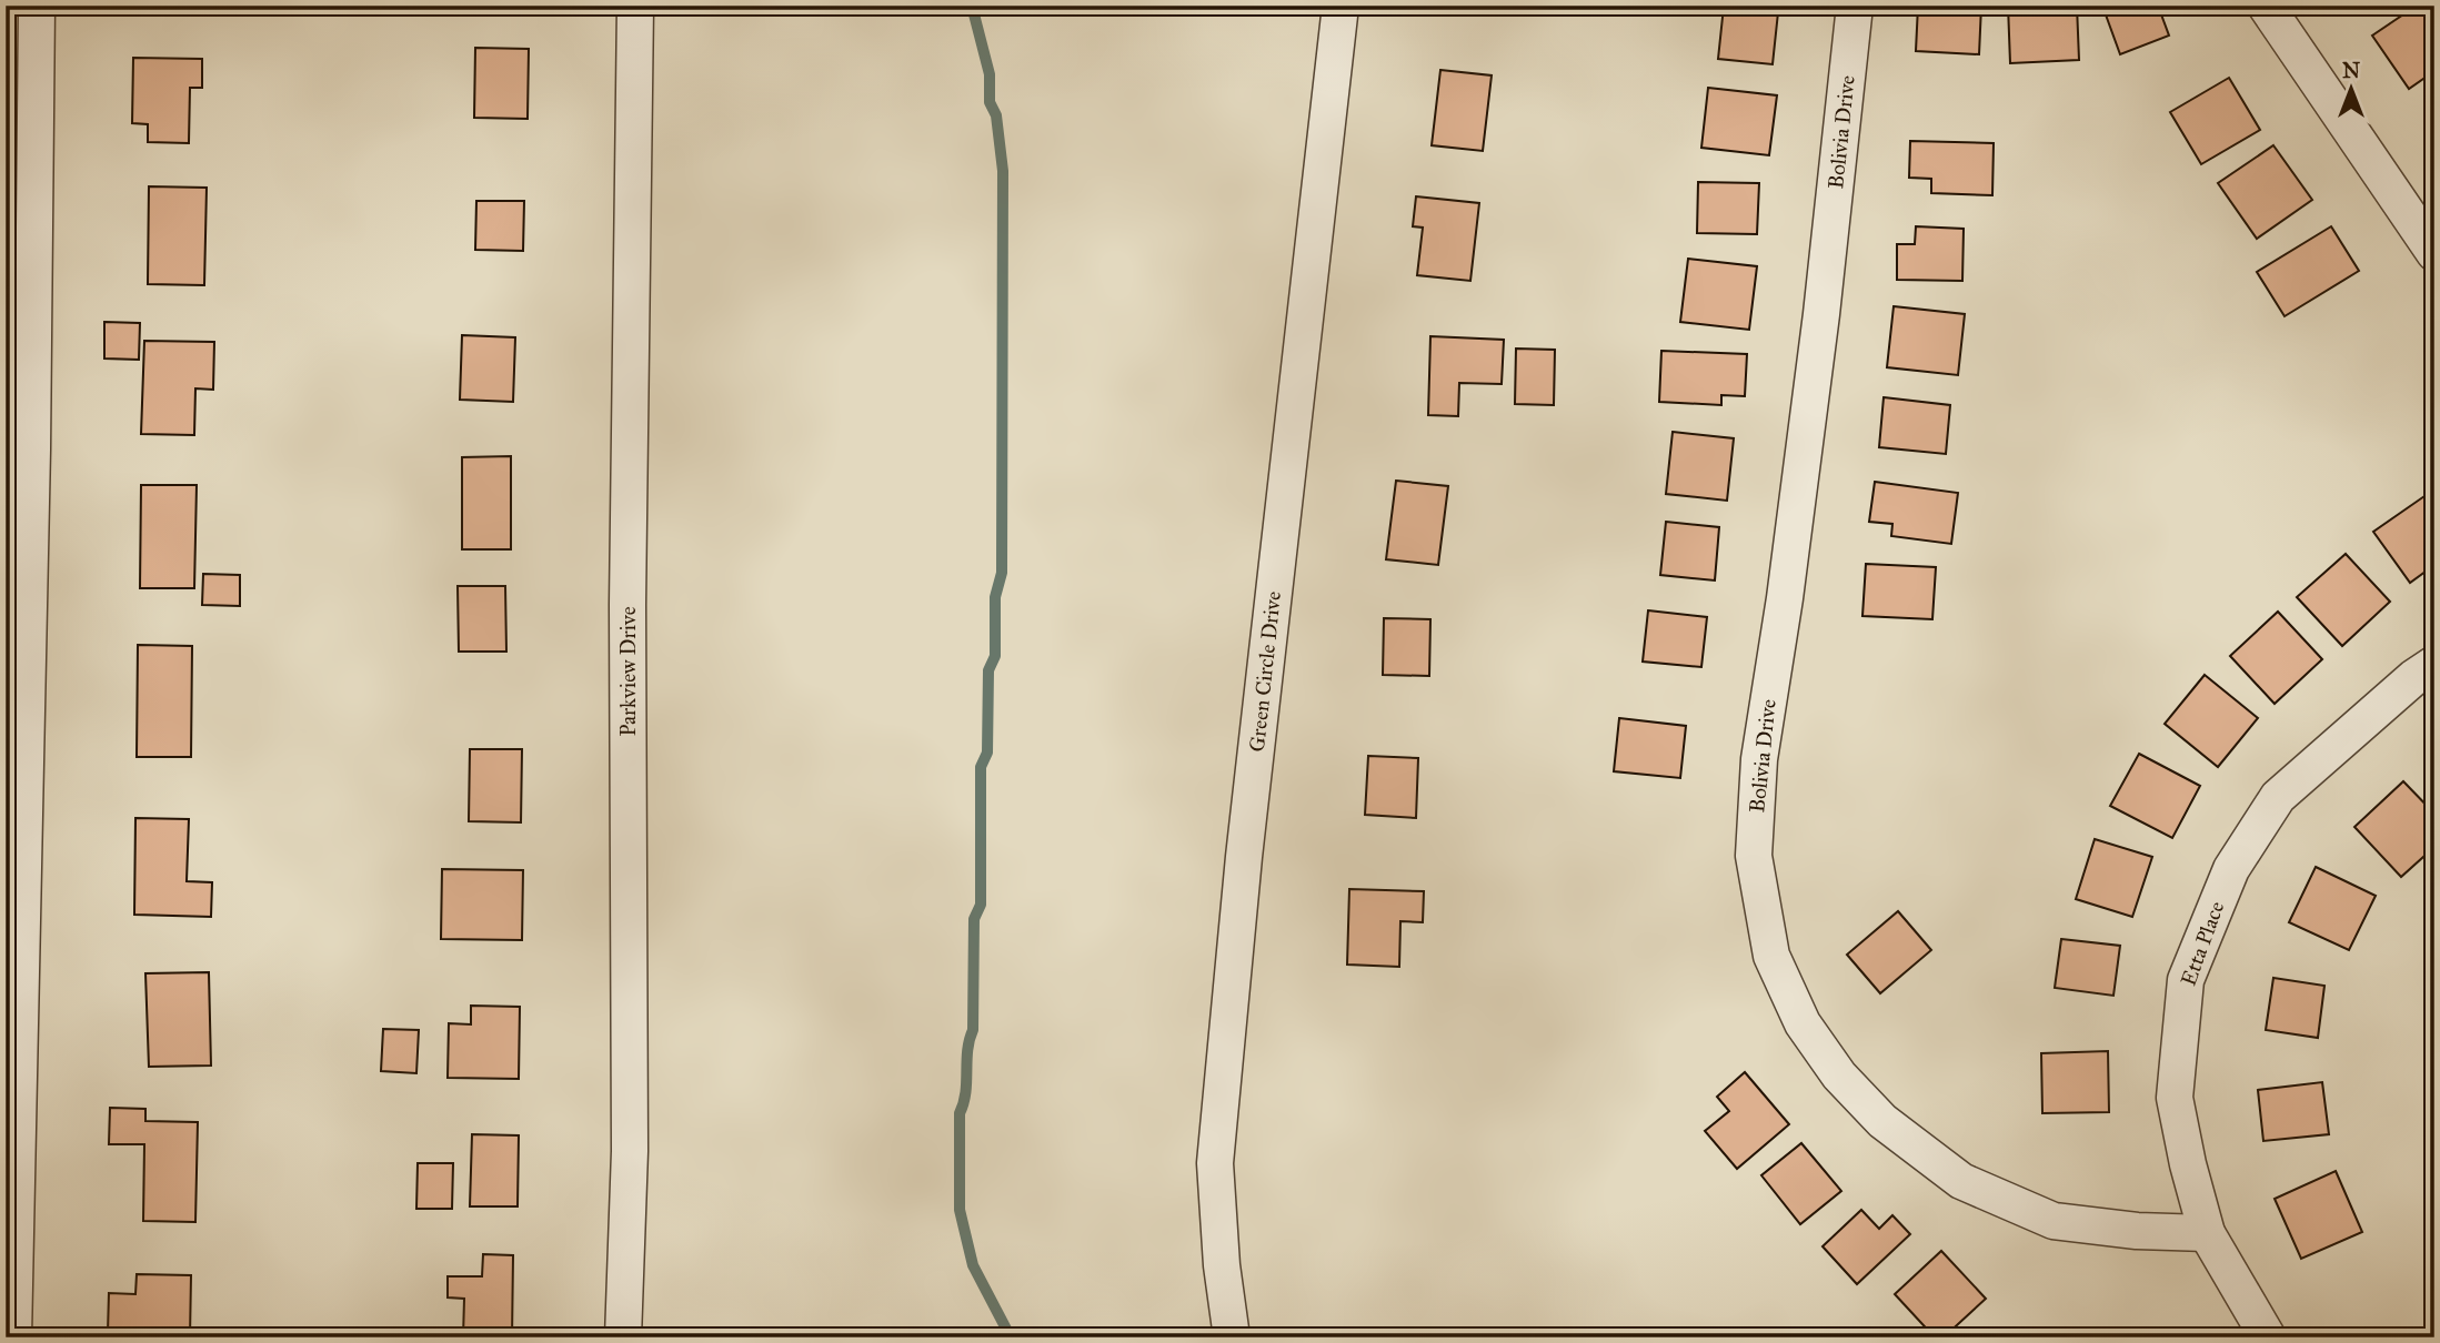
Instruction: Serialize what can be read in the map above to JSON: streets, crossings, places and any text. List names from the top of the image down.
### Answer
{
  "streets": {
    "street": [
      "Bolivia Drive",
      "Parkview Drive",
      "Green Circle Drive",
      "Etta Place"
    ]
  },
  "crossings": [
    ["Bolivia Drive", "Etta Place"]
  ],
  "north": "top"
}
